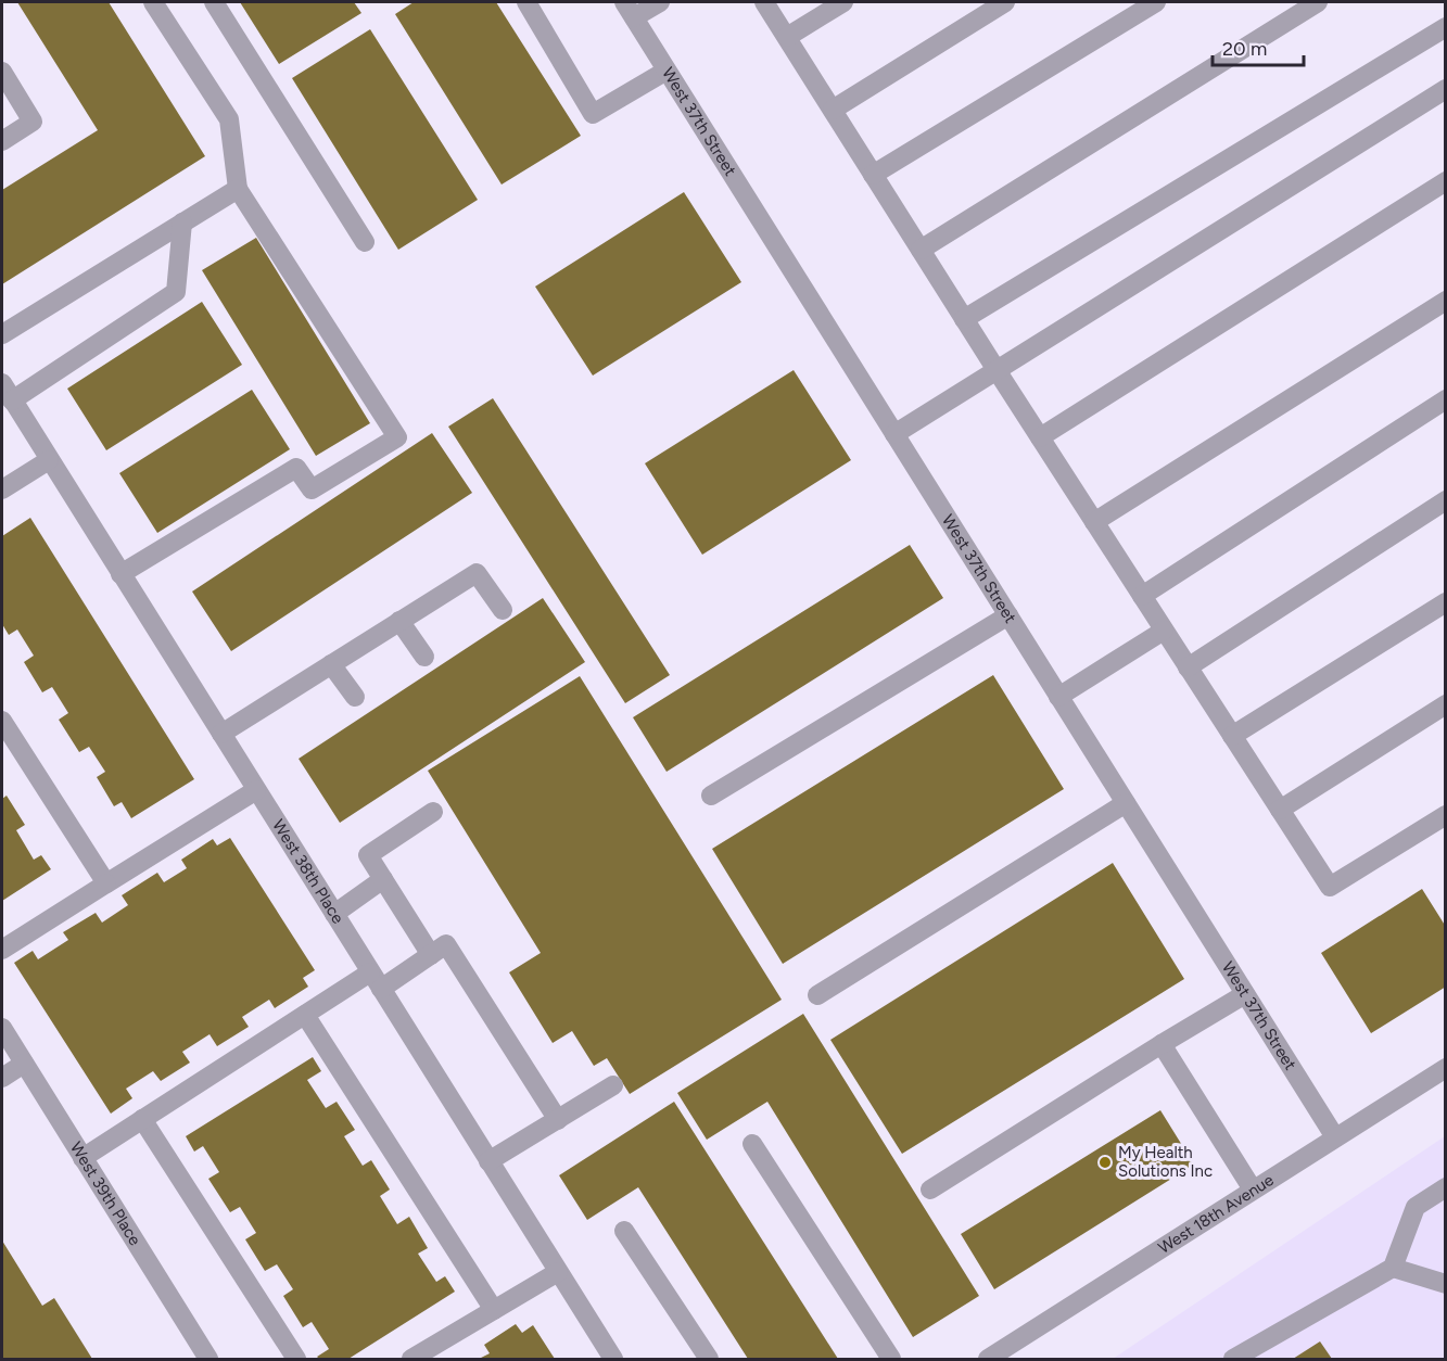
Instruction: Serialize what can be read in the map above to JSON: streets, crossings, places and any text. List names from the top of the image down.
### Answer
{
  "streets": {
    "street": [
      "West 37th Street",
      "West 38th Place",
      "West 39th Place",
      "West 18th Avenue"
    ]
  },
  "crossings": [
    ["West 37th Street", "West 18th Avenue"]
  ],
  "places": ["My Health Solutions Inc"],
  "scale_bar": "20 m"
}
